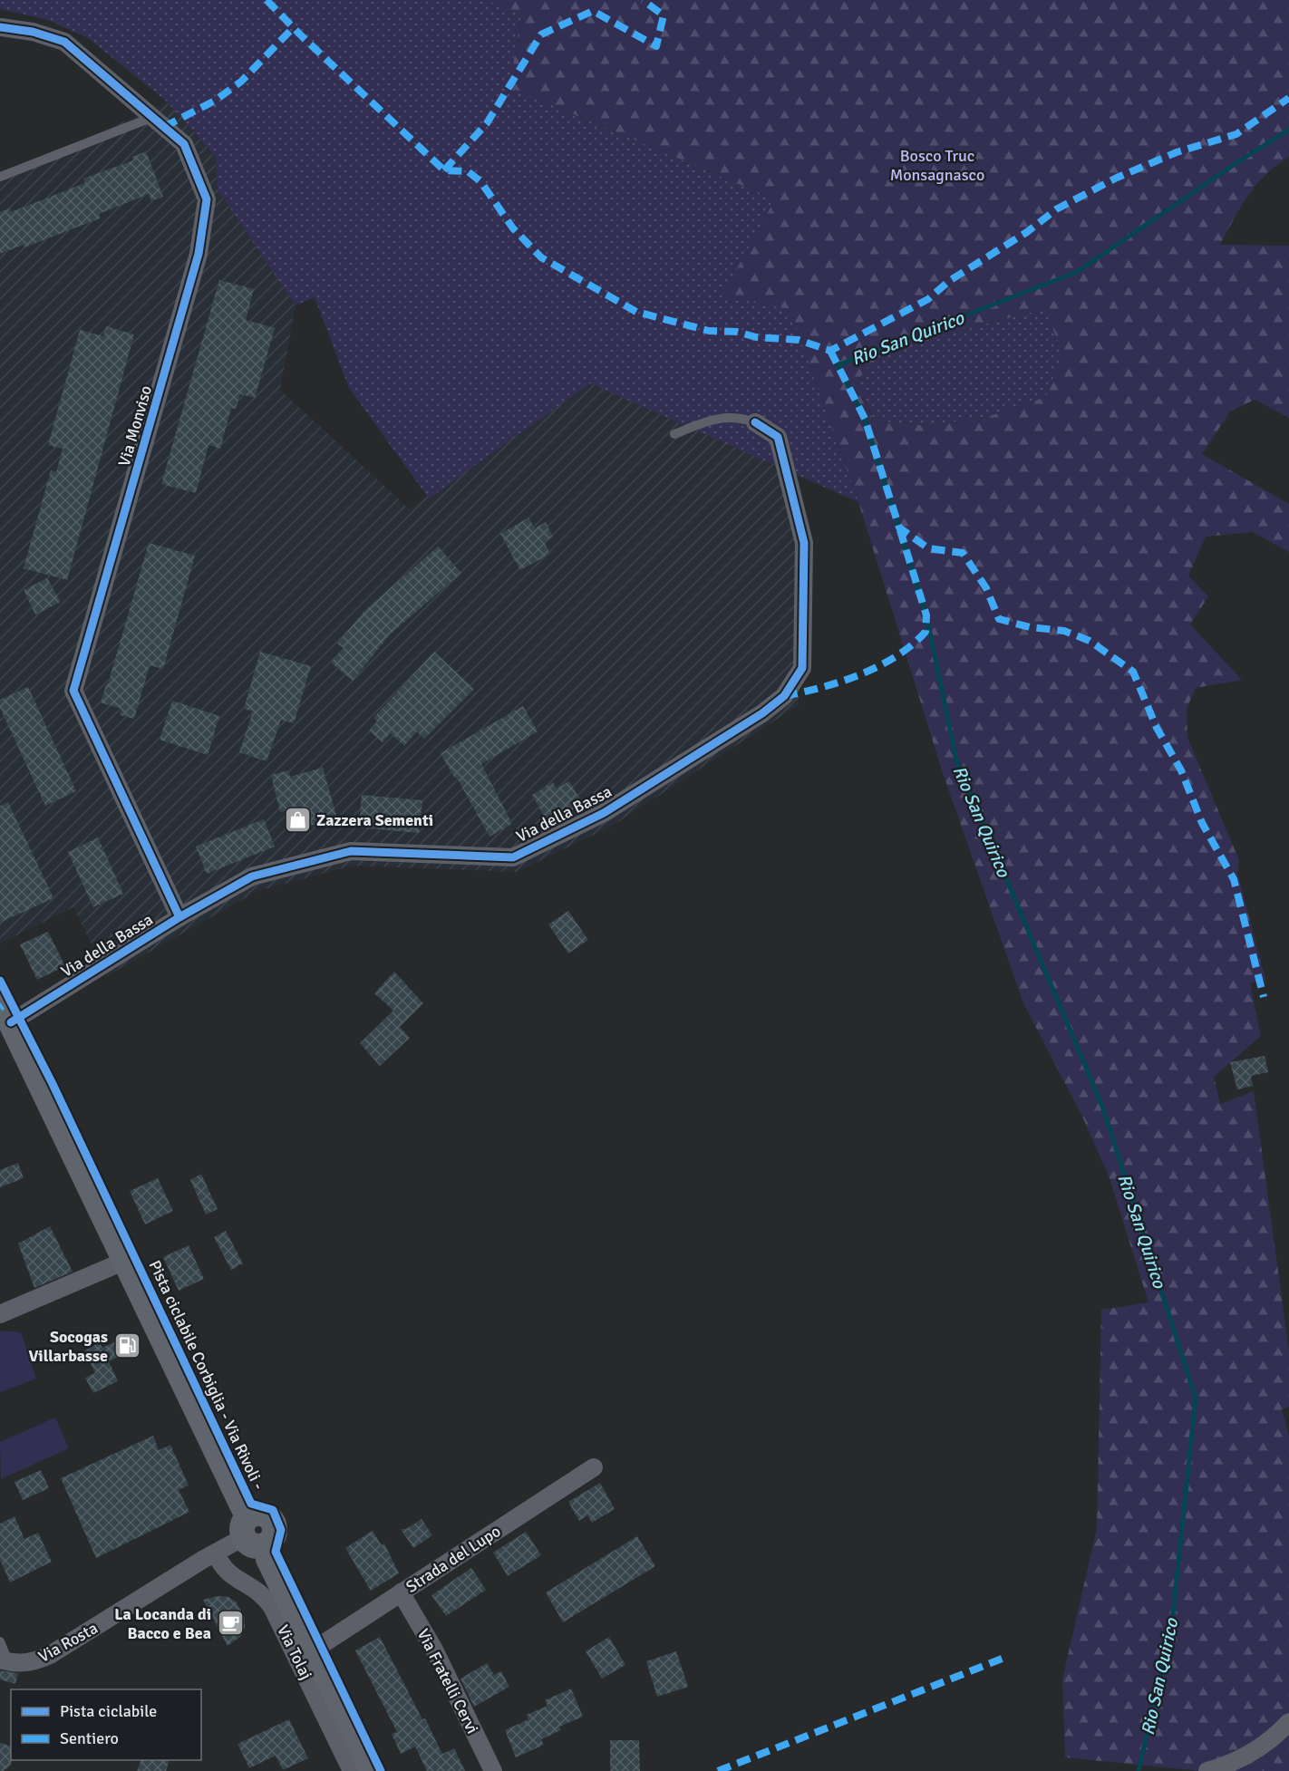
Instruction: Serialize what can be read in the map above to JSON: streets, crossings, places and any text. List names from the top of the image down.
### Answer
{
  "streets": {
    "street": [
      "Via Monviso",
      "Via della Bassa",
      "Strada del Lupo",
      "Via Rosta",
      "Via Tolaj",
      "Via Fratelli Cervi"
    ],
    "cycle path": ["Pista ciclabile Corbiglia - Via Rivoli -"]
  },
  "crossings": [
    ["Via Monviso", "Via della Bassa"],
    ["Strada del Lupo", "Via Fratelli Cervi"],
    ["Via Rosta", "Via Tolaj"]
  ],
  "water": ["Rio San Quirico"],
  "parks": ["Bosco Truc Monsagnasco"],
  "places": {
    "shop": ["Zazzera Sementi"],
    "fuel station": ["Socogas Villarbasse"],
    "cafe": ["La Locanda di Bacco e Bea"]
  },
  "legend": ["Pista ciclabile", "Sentiero"]
}
